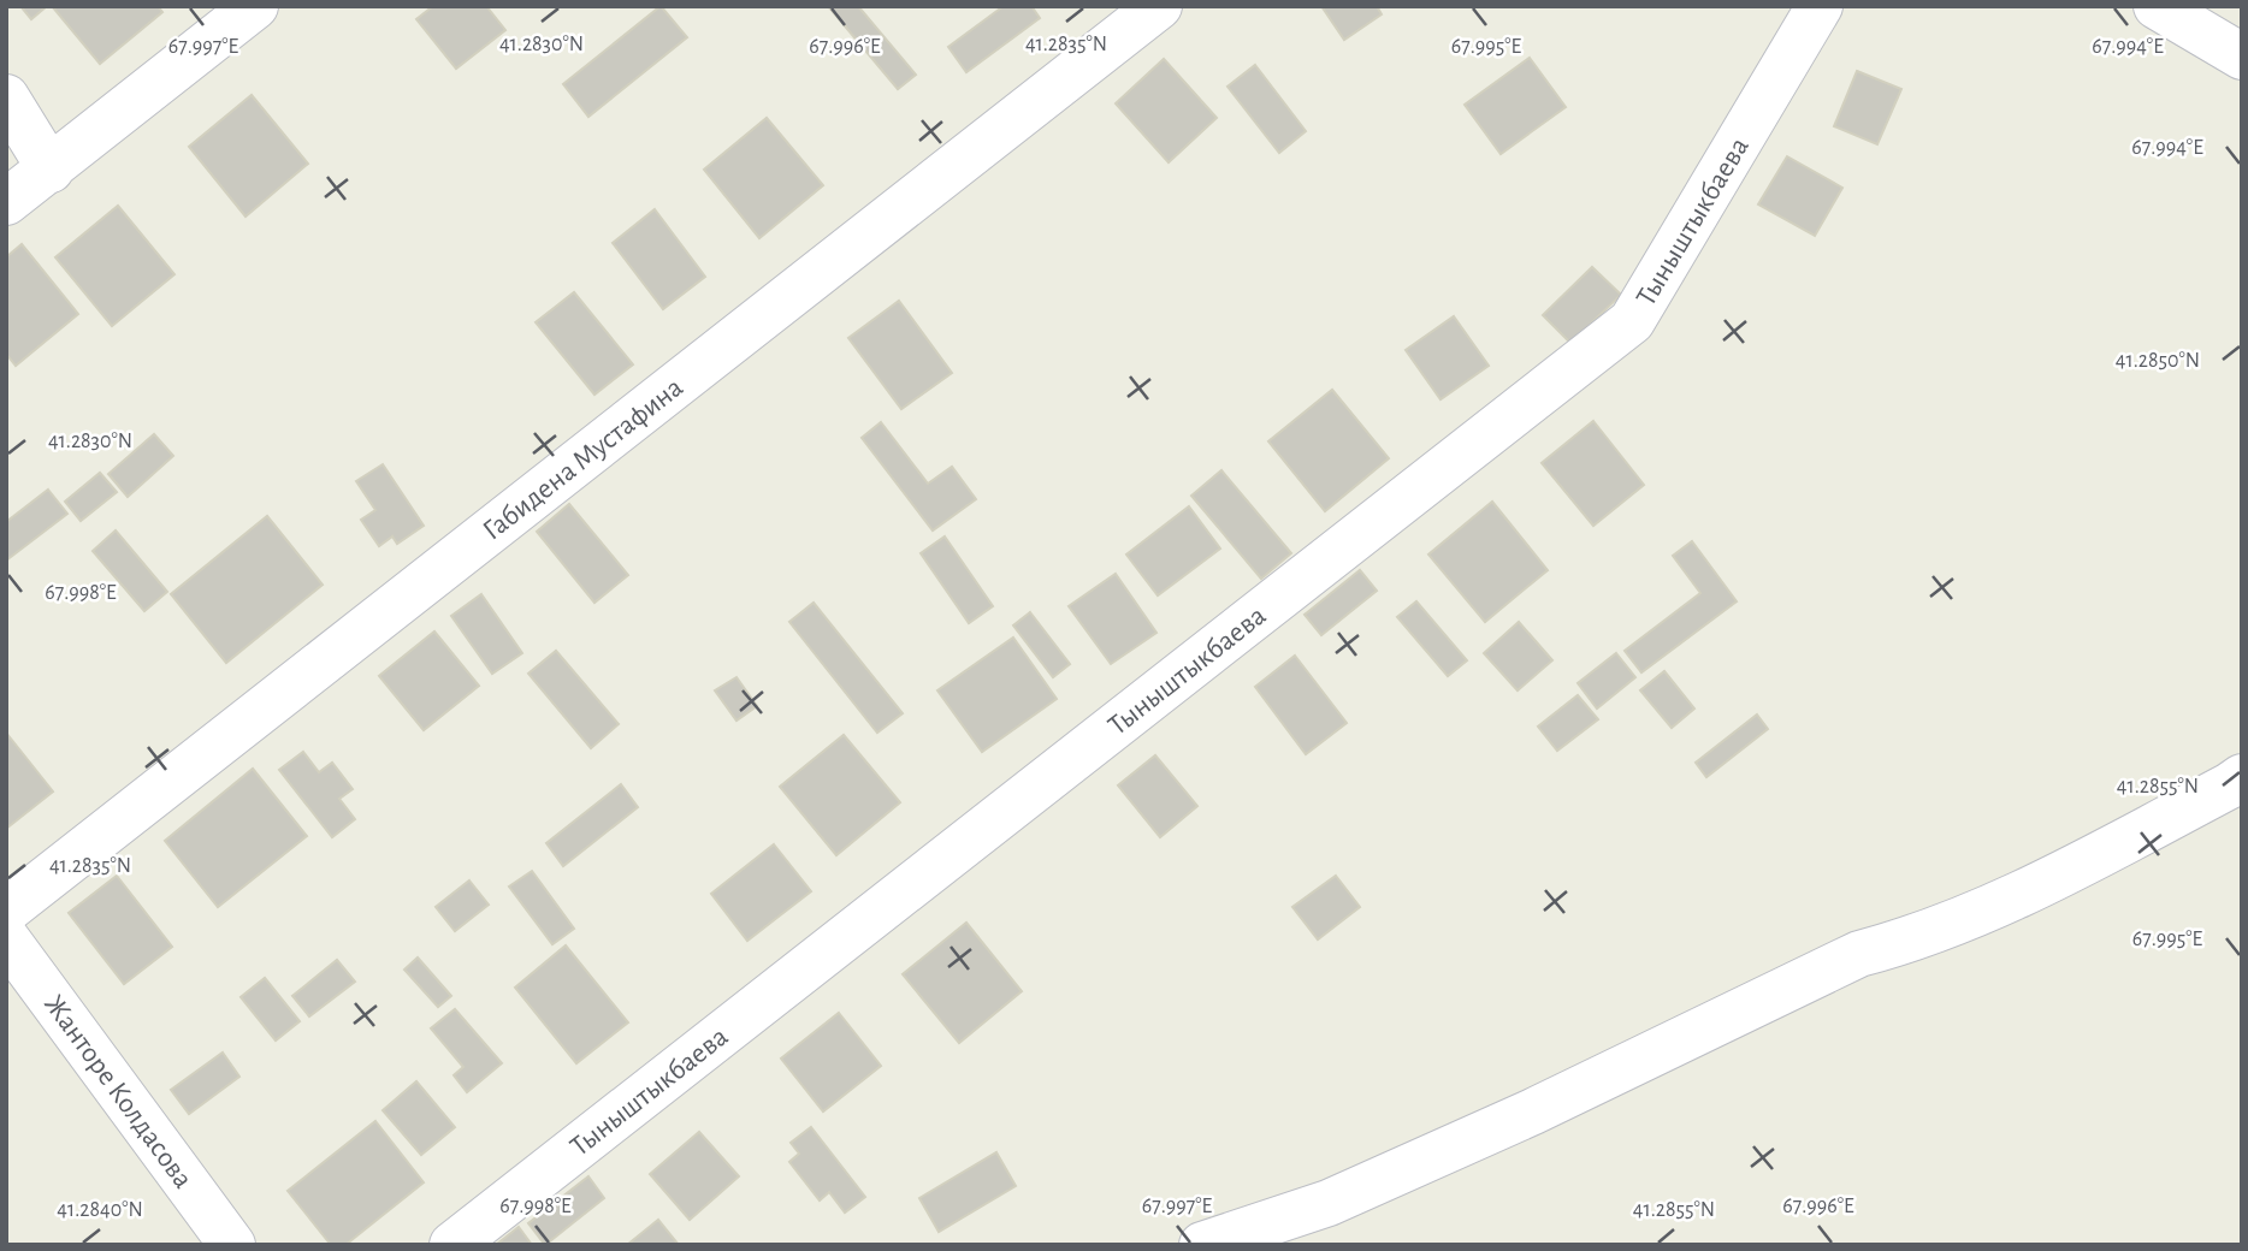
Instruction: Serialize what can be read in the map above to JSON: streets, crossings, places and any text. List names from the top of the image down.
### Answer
{
  "streets": {
    "street": ["Тыныштыкбаева", "Габидена Мустафина", "Жанторе Колдасова"]
  },
  "coordinates": [
    "41.2830°N",
    "41.2835°N",
    "67.997°E",
    "67.996°E",
    "67.995°E",
    "67.994°E",
    "41.2850°N",
    "67.998°E",
    "41.2855°N",
    "41.2840°N"
  ]
}
